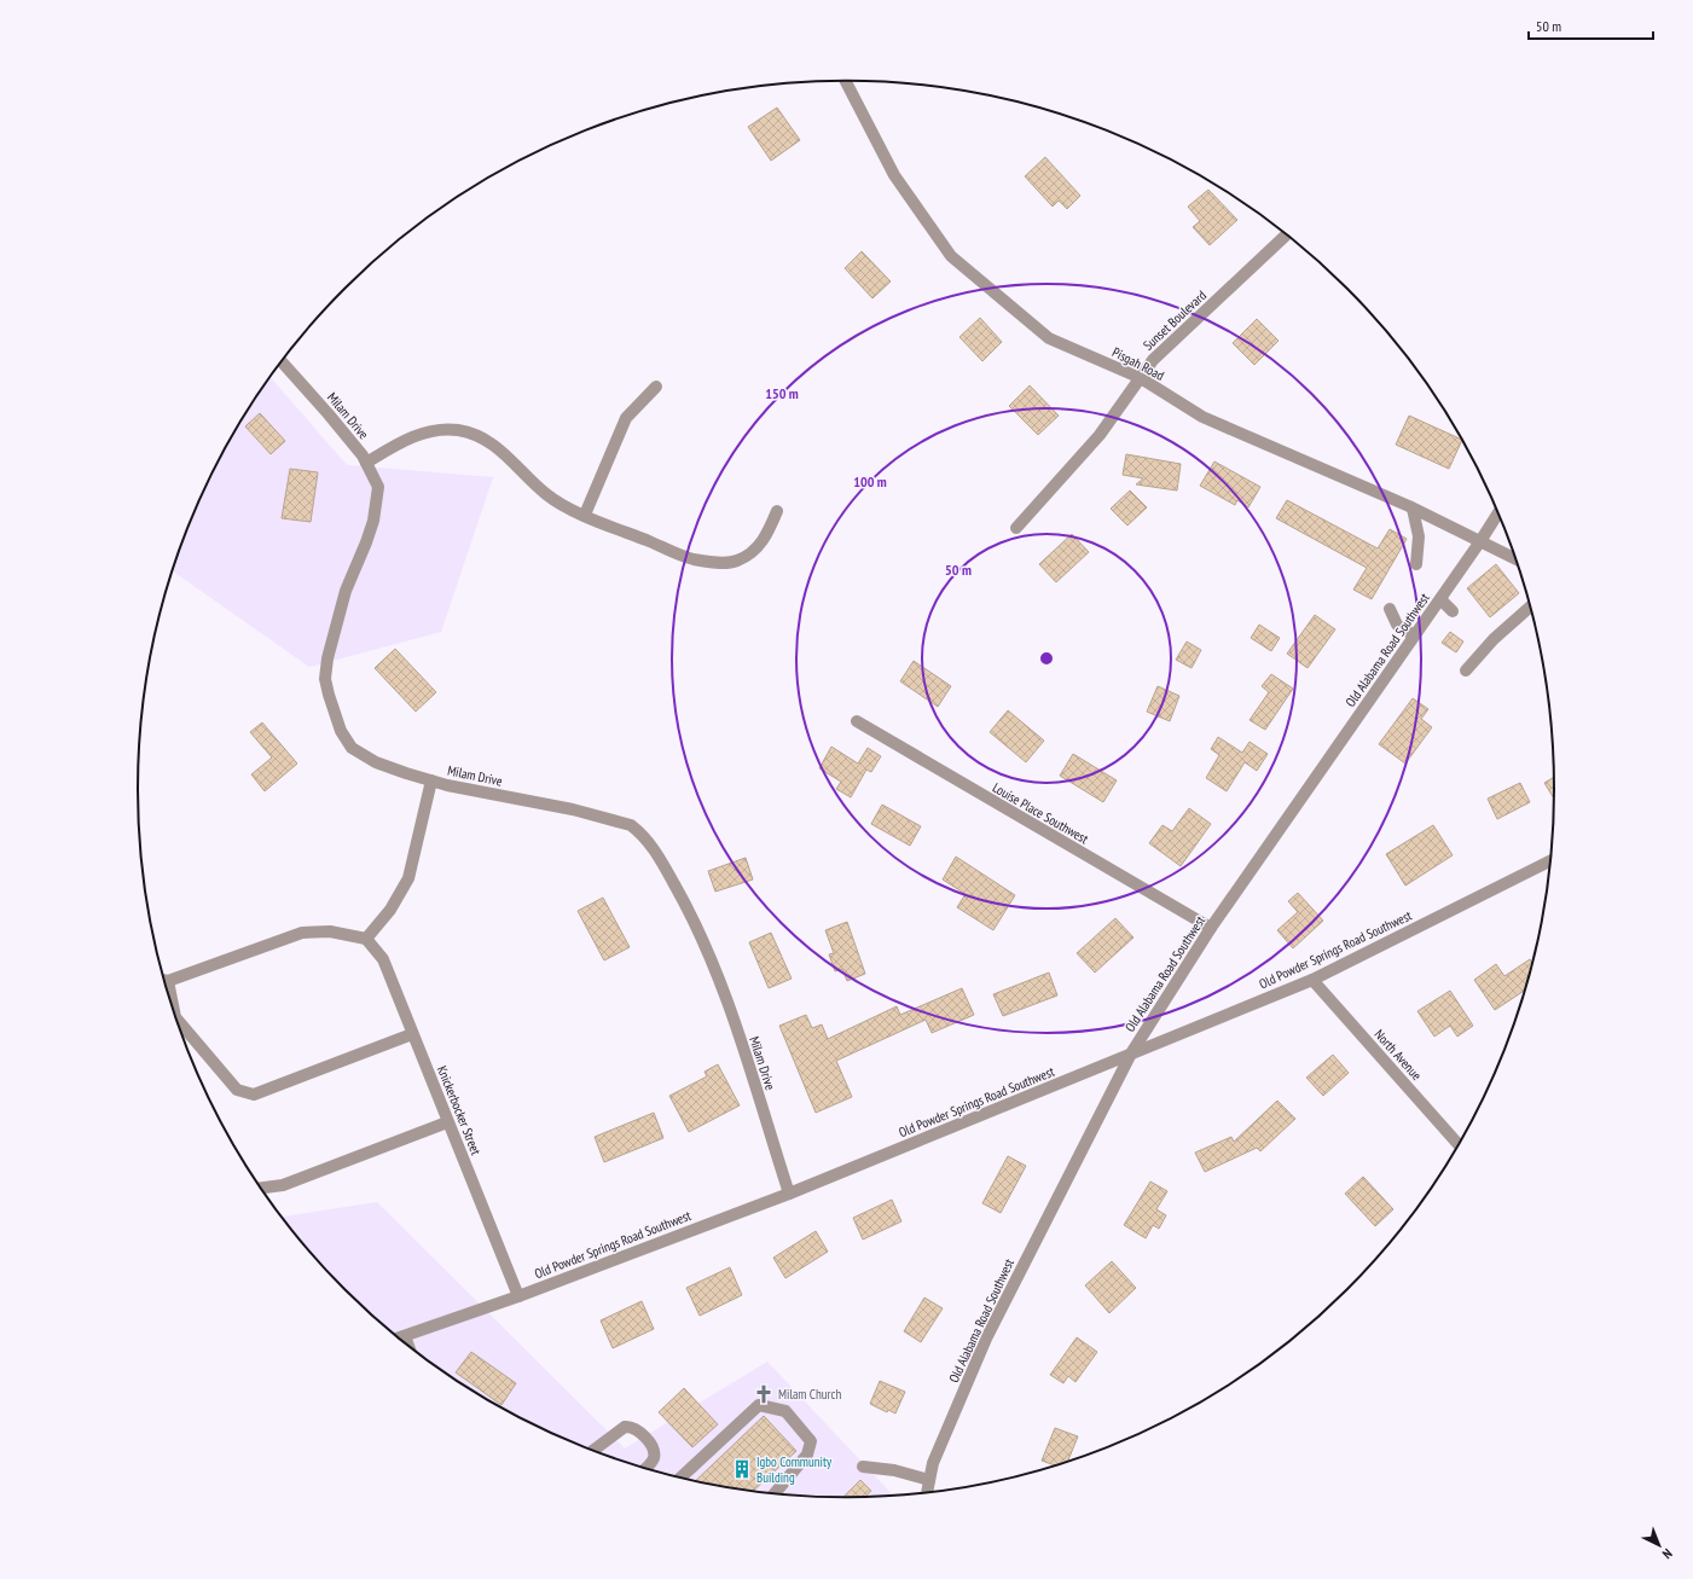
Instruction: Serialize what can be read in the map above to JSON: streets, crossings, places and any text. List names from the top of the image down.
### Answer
{
  "streets": {
    "street": [
      "Sunset Boulevard",
      "Pisgah Road",
      "Milam Drive",
      "Old Alabama Road Southwest",
      "Louise Place Southwest",
      "Old Powder Springs Road Southwest",
      "North Avenue",
      "Knickerbocker Street"
    ]
  },
  "crossings": [
    ["Sunset Boulevard", "Pisgah Road"],
    ["Pisgah Road", "Old Alabama Road Southwest"],
    ["Milam Drive", "Old Powder Springs Road Southwest"],
    ["Old Alabama Road Southwest", "Louise Place Southwest"],
    ["Old Alabama Road Southwest", "Old Powder Springs Road Southwest"],
    ["Old Powder Springs Road Southwest", "North Avenue"],
    ["Old Powder Springs Road Southwest", "Knickerbocker Street"]
  ],
  "places": {
    "church": ["Milam Church"],
    "building": ["Igbo Community Building"]
  },
  "scale_bar": "50 m",
  "north": "bottom right",
  "rings": ["150 m", "100 m", "50 m"]
}
